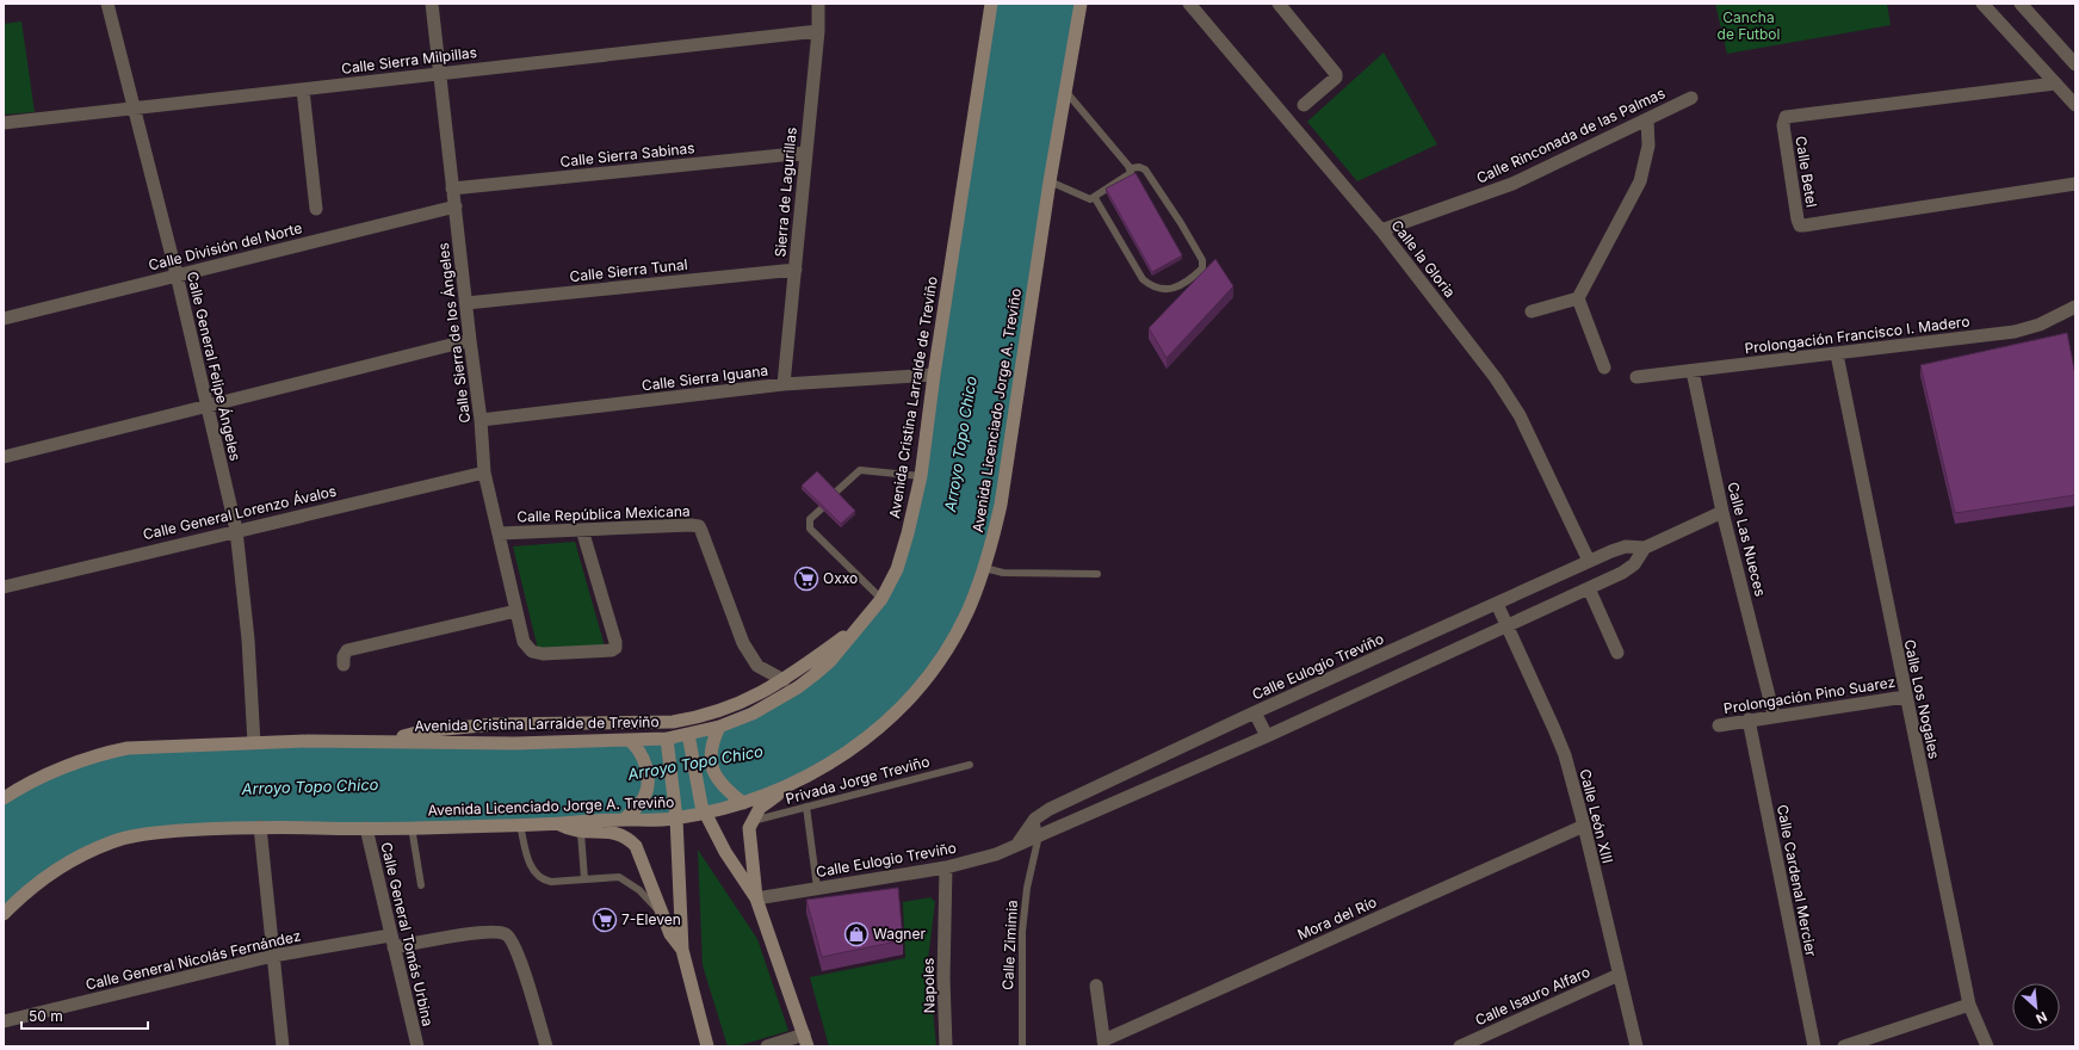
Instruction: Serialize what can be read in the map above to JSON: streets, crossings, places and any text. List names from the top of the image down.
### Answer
{
  "streets": {
    "main road": ["Avenida Cristina Larralde de Treviño", "Avenida Licenciado Jorge A. Treviño"],
    "street": [
      "Calle Sierra Milpillas",
      "Calle Rinconada de las Palmas",
      "Calle Sierra Sabinas",
      "Calle Betel",
      "Sierra de Lagurillas",
      "Calle División del Norte",
      "Calle la Gloria",
      "Calle Sierra Tunal",
      "Calle Sierra de los Ángeles",
      "Prolongación Francisco I. Madero",
      "Calle General Felipe Ángeles",
      "Calle Sierra Iguana",
      "Calle General Lorenzo Ávalos",
      "Calle República Mexicana",
      "Calle Las Nueces",
      "Calle Eulogio Treviño",
      "Prolongación Pino Suarez",
      "Calle Los Nogales",
      "Calle León XIII",
      "Calle Cardenal Mercier",
      "Mora del Río",
      "Calle General Tomás Urbina",
      "Calle General Nicolás Fernández",
      "Napoles",
      "Calle Isauro Alfaro"
    ],
    "lane": ["Privada Jorge Treviño", "Calle Zimimia"]
  },
  "crossings": [
    ["Calle Sierra Milpillas", "Sierra de Lagurillas"],
    ["Calle Sierra Milpillas", "Calle Sierra de los Ángeles"],
    ["Calle Sierra Milpillas", "Calle General Felipe Ángeles"],
    ["Calle Rinconada de las Palmas", "Calle la Gloria"],
    ["Calle Sierra Sabinas", "Sierra de Lagurillas"],
    ["Calle Sierra Sabinas", "Calle Sierra de los Ángeles"],
    ["Sierra de Lagurillas", "Calle Sierra Tunal"],
    ["Sierra de Lagurillas", "Calle Sierra Iguana"],
    ["Calle División del Norte", "Calle Sierra de los Ángeles"],
    ["Calle División del Norte", "Calle General Felipe Ángeles"],
    ["Calle la Gloria", "Calle Eulogio Treviño"],
    ["Calle Sierra Tunal", "Calle Sierra de los Ángeles"],
    ["Calle Sierra de los Ángeles", "Calle Sierra Iguana"],
    ["Calle Sierra de los Ángeles", "Calle General Lorenzo Ávalos"],
    ["Calle Sierra de los Ángeles", "Calle República Mexicana"],
    ["Prolongación Francisco I. Madero", "Calle Las Nueces"],
    ["Prolongación Francisco I. Madero", "Calle Los Nogales"],
    ["Calle General Felipe Ángeles", "Avenida Cristina Larralde de Treviño"],
    ["Calle General Felipe Ángeles", "Calle General Lorenzo Ávalos"],
    ["Calle Sierra Iguana", "Avenida Cristina Larralde de Treviño"],
    ["Avenida Licenciado Jorge A. Treviño", "Calle General Tomás Urbina"],
    ["Calle Las Nueces", "Calle Eulogio Treviño"],
    ["Calle Las Nueces", "Prolongación Pino Suarez"],
    ["Calle Eulogio Treviño", "Calle León XIII"],
    ["Calle Eulogio Treviño", "Calle Zimimia"],
    ["Calle Eulogio Treviño", "Napoles"],
    ["Prolongación Pino Suarez", "Calle Los Nogales"],
    ["Prolongación Pino Suarez", "Calle Cardenal Mercier"],
    ["Calle León XIII", "Mora del Río"],
    ["Calle León XIII", "Calle Isauro Alfaro"],
    ["Calle General Tomás Urbina", "Calle General Nicolás Fernández"]
  ],
  "water": ["Arroyo Topo Chico"],
  "parks": ["Cancha de Futbol"],
  "places": {
    "supermarket": ["Oxxo", "7-Eleven"],
    "shop": ["Wagner"]
  },
  "scale_bar": "50 m",
  "north": "bottom right"
}
